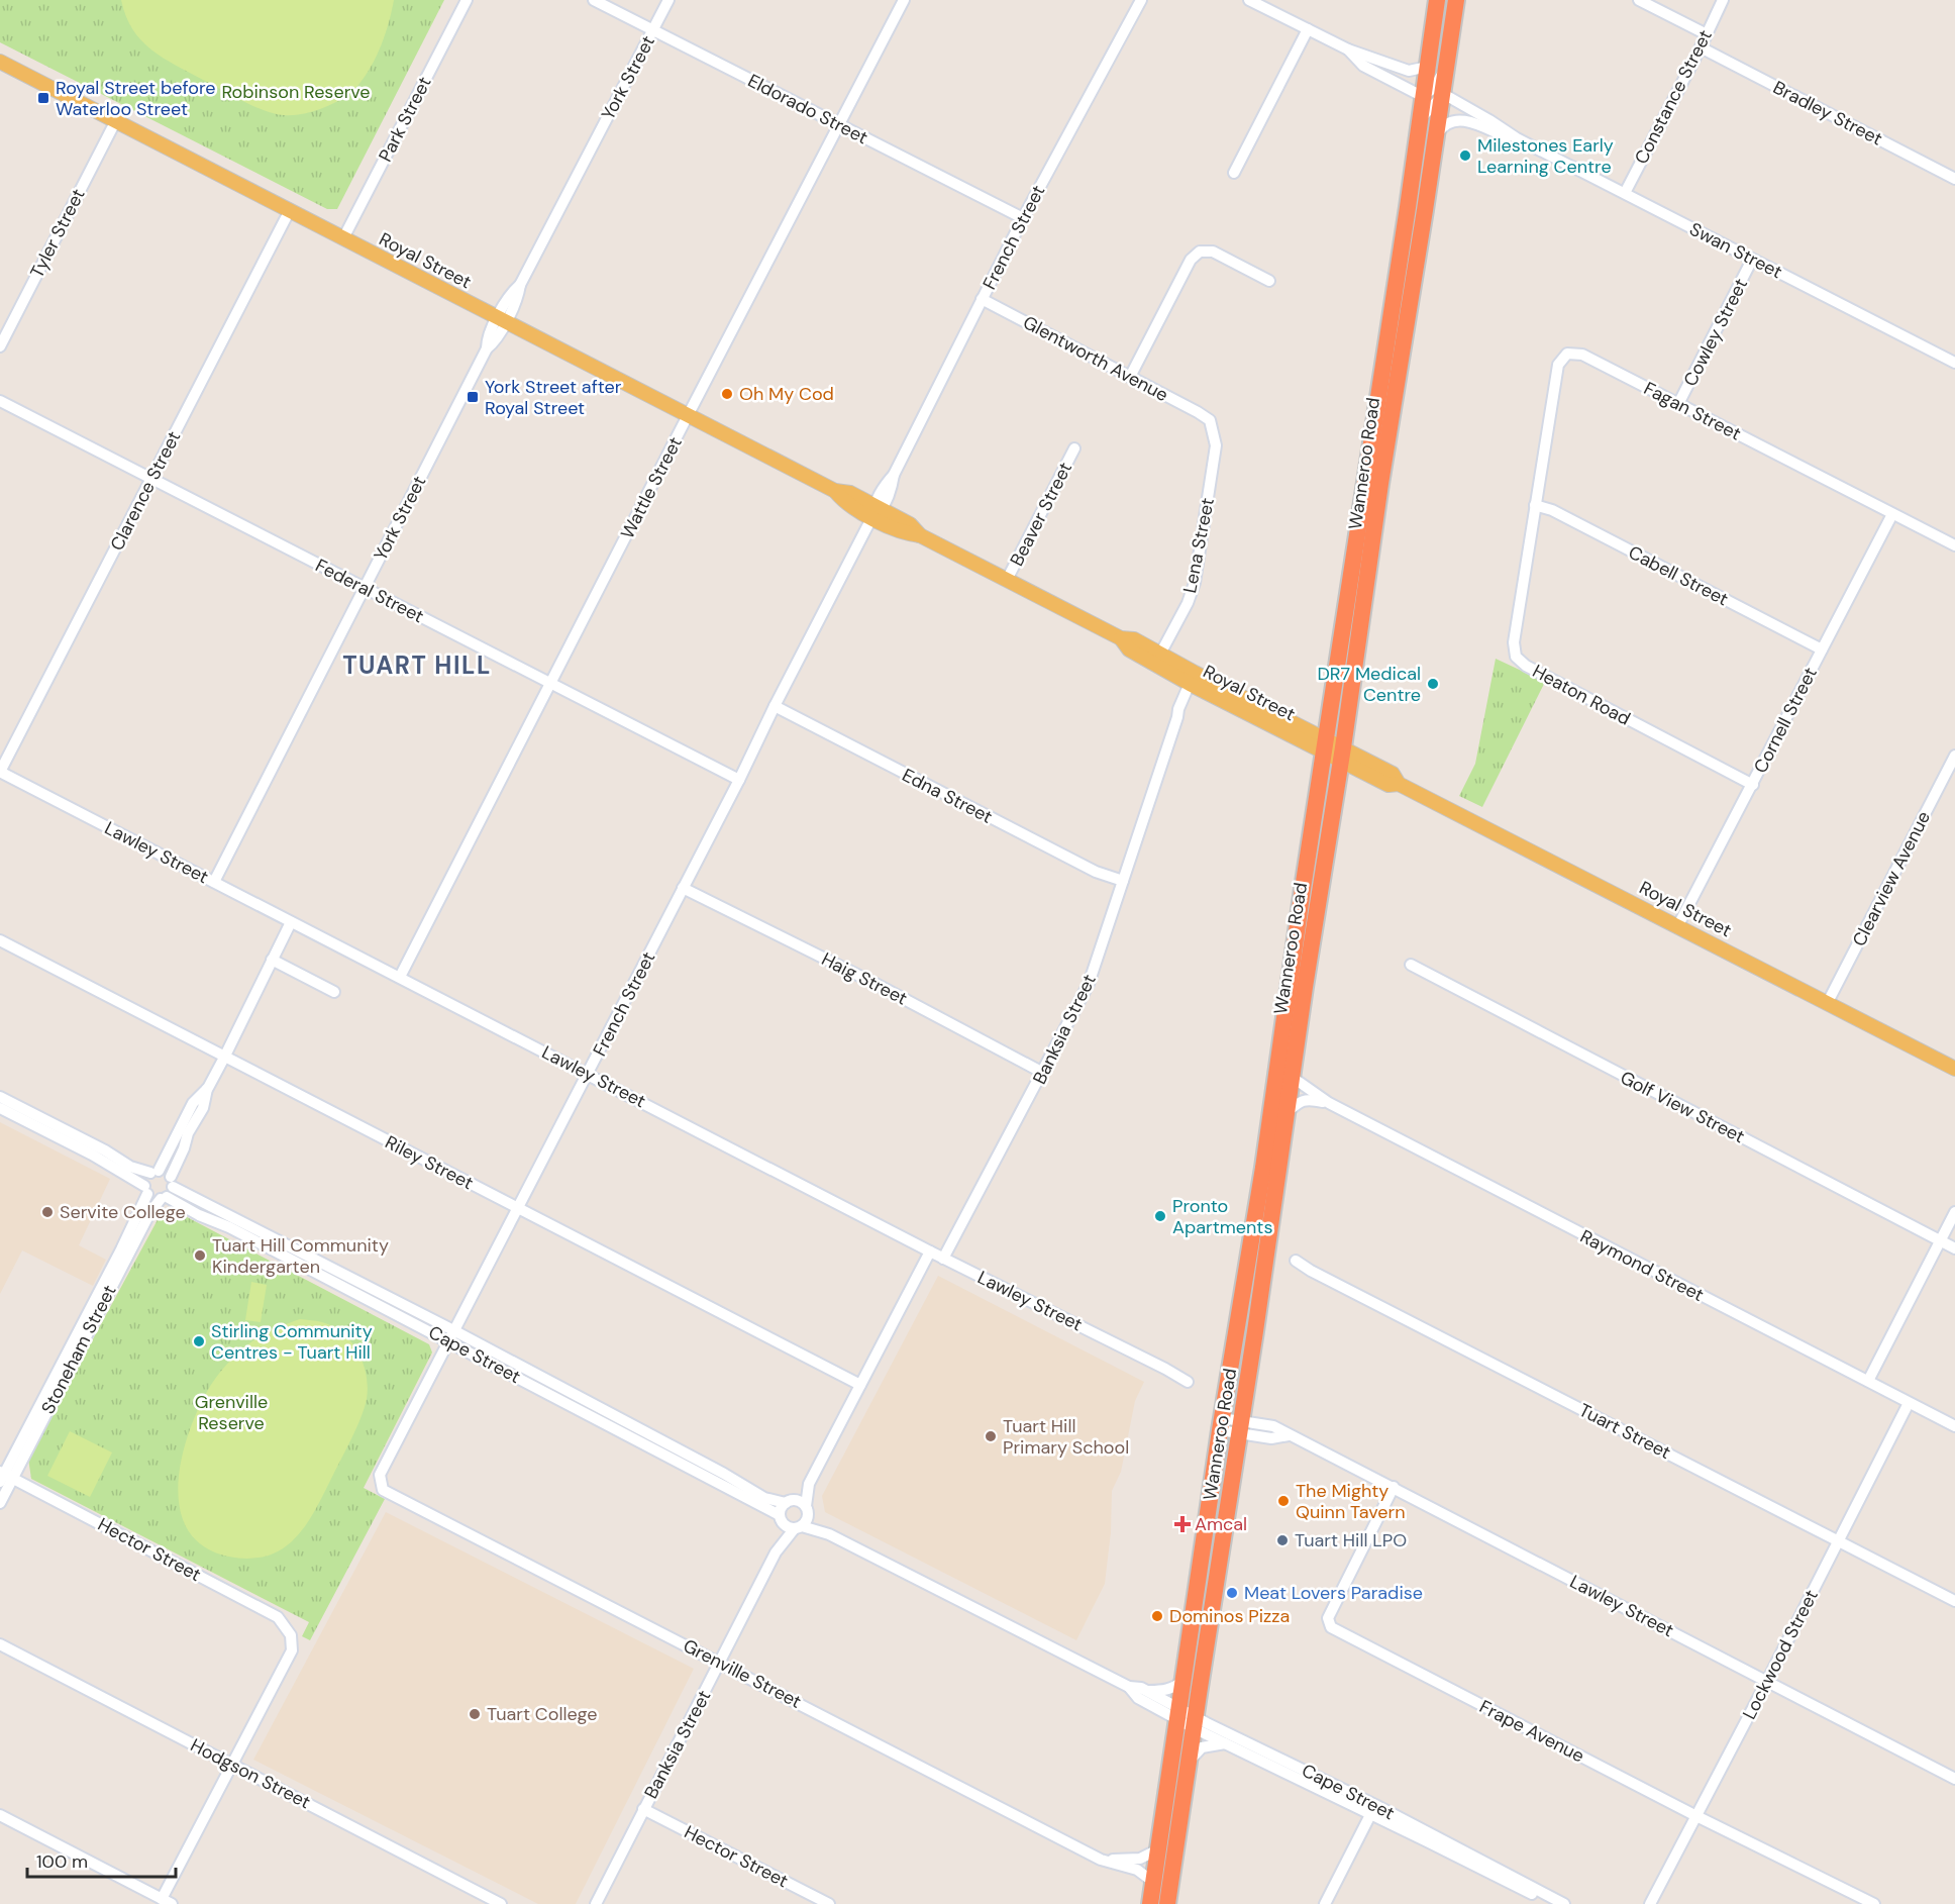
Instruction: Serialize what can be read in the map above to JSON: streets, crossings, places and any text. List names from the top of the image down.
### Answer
{
  "streets": {
    "highway": ["Wanneroo Road"],
    "main road": ["Royal Street"],
    "street": [
      "York Street",
      "Constance Street",
      "Eldorado Street",
      "Bradley Street",
      "Park Street",
      "Tyler Street",
      "French Street",
      "Swan Street",
      "Cowley Street",
      "Glentworth Avenue",
      "Fagan Street",
      "Wattle Street",
      "Clarence Street",
      "Beaver Street",
      "Lena Street",
      "Cabell Street",
      "Federal Street",
      "Heaton Road",
      "Cornell Street",
      "Edna Street",
      "Lawley Street",
      "Clearview Avenue",
      "Haig Street",
      "Banksia Street",
      "Golf View Street",
      "Riley Street",
      "Raymond Street",
      "Stoneham Street",
      "Cape Street",
      "Tuart Street",
      "Hector Street",
      "Lockwood Street",
      "Grenville Street",
      "Frape Avenue",
      "Hodgson Street"
    ]
  },
  "crossings": [
    ["York Street", "Eldorado Street"],
    ["York Street", "Royal Street"],
    ["York Street", "Federal Street"],
    ["York Street", "Lawley Street"],
    ["Constance Street", "Bradley Street"],
    ["Constance Street", "Swan Street"],
    ["Eldorado Street", "French Street"],
    ["Eldorado Street", "Wattle Street"],
    ["Park Street", "Royal Street"],
    ["Tyler Street", "Royal Street"],
    ["French Street", "Royal Street"],
    ["French Street", "Glentworth Avenue"],
    ["French Street", "Federal Street"],
    ["French Street", "Edna Street"],
    ["French Street", "Lawley Street"],
    ["French Street", "Haig Street"],
    ["French Street", "Riley Street"],
    ["French Street", "Cape Street"],
    ["French Street", "Grenville Street"],
    ["Swan Street", "Cowley Street"],
    ["Swan Street", "Wanneroo Road"],
    ["Royal Street", "Wanneroo Road"],
    ["Royal Street", "Wattle Street"],
    ["Royal Street", "Clarence Street"],
    ["Royal Street", "Beaver Street"],
    ["Royal Street", "Lena Street"],
    ["Royal Street", "Cornell Street"],
    ["Royal Street", "Clearview Avenue"],
    ["Royal Street", "Banksia Street"],
    ["Cowley Street", "Fagan Street"],
    ["Glentworth Avenue", "Lena Street"],
    ["Fagan Street", "Cabell Street"],
    ["Fagan Street", "Heaton Road"],
    ["Fagan Street", "Cornell Street"],
    ["Wanneroo Road", "Lawley Street"],
    ["Wanneroo Road", "Raymond Street"],
    ["Wanneroo Road", "Cape Street"],
    ["Wanneroo Road", "Grenville Street"],
    ["Wattle Street", "Federal Street"],
    ["Wattle Street", "Lawley Street"],
    ["Clarence Street", "Federal Street"],
    ["Clarence Street", "Lawley Street"],
    ["Cabell Street", "Heaton Road"],
    ["Cabell Street", "Cornell Street"],
    ["Heaton Road", "Cornell Street"],
    ["Edna Street", "Banksia Street"],
    ["Lawley Street", "Banksia Street"],
    ["Lawley Street", "Lockwood Street"],
    ["Lawley Street", "Frape Avenue"],
    ["Haig Street", "Banksia Street"],
    ["Banksia Street", "Cape Street"],
    ["Banksia Street", "Hector Street"],
    ["Banksia Street", "Grenville Street"],
    ["Raymond Street", "Lockwood Street"],
    ["Stoneham Street", "Cape Street"],
    ["Stoneham Street", "Hector Street"],
    ["Tuart Street", "Lockwood Street"],
    ["Hector Street", "Hodgson Street"],
    ["Lockwood Street", "Frape Avenue"]
  ],
  "districts": ["TUART HILL"],
  "parks": ["Robinson Reserve", "Grenville Reserve"],
  "places": {
    "transit": ["Royal Street before Waterloo Street", "York Street after Royal Street"],
    "other": [
      "Milestones Early Learning Centre",
      "Oh My Cod",
      "DR7 Medical Centre",
      "Servite College",
      "Pronto Apartments",
      "Tuart Hill Community Kindergarten",
      "Stirling Community Centres - Tuart Hill",
      "Tuart Hill Primary School",
      "The Mighty Quinn Tavern",
      "Tuart Hill LPO",
      "Meat Lovers Paradise",
      "Dominos Pizza",
      "Tuart College"
    ],
    "health": ["Amcal"]
  },
  "scale_bar": "100 m"
}
